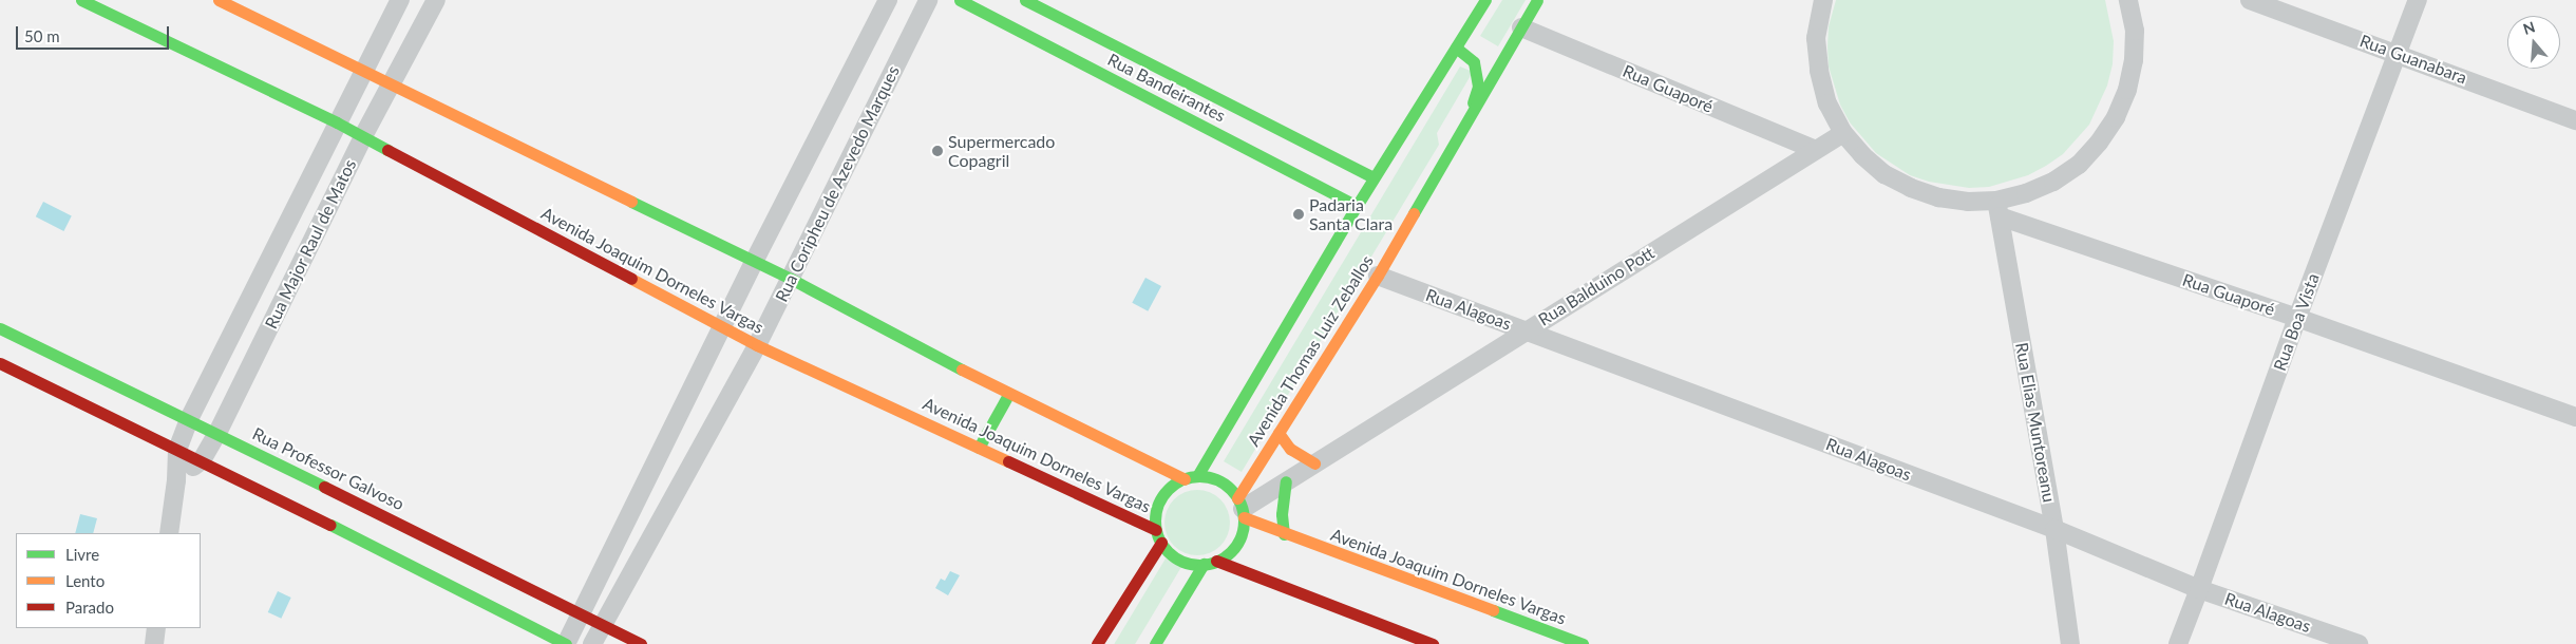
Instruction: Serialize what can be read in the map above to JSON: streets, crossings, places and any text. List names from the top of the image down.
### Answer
{
  "streets": {
    "street": [
      "Rua Guanabara",
      "Rua Bandeirantes",
      "Rua Guaporé",
      "Rua Coripheu de Azevedo Marques",
      "Rua Major Raul de Matos",
      "Avenida Joaquim Dorneles Vargas",
      "Rua Balduino Pott",
      "Rua Alagoas",
      "Rua Boa Vista",
      "Avenida Thomas Luiz Zeballos",
      "Rua Elias Muntoreanu",
      "Rua Professor Galvoso"
    ]
  },
  "crossings": [
    ["Rua Guanabara", "Rua Boa Vista"],
    ["Rua Bandeirantes", "Avenida Thomas Luiz Zeballos"],
    ["Rua Guaporé", "Rua Balduino Pott"],
    ["Rua Guaporé", "Rua Boa Vista"],
    ["Rua Guaporé", "Avenida Thomas Luiz Zeballos"],
    ["Rua Guaporé", "Rua Elias Muntoreanu"],
    ["Rua Coripheu de Azevedo Marques", "Avenida Joaquim Dorneles Vargas"],
    ["Rua Coripheu de Azevedo Marques", "Rua Professor Galvoso"],
    ["Rua Major Raul de Matos", "Avenida Joaquim Dorneles Vargas"],
    ["Rua Major Raul de Matos", "Rua Professor Galvoso"],
    ["Avenida Joaquim Dorneles Vargas", "Rua Balduino Pott"],
    ["Avenida Joaquim Dorneles Vargas", "Avenida Thomas Luiz Zeballos"],
    ["Rua Balduino Pott", "Rua Alagoas"],
    ["Rua Balduino Pott", "Avenida Thomas Luiz Zeballos"],
    ["Rua Alagoas", "Rua Boa Vista"],
    ["Rua Alagoas", "Avenida Thomas Luiz Zeballos"],
    ["Rua Alagoas", "Rua Elias Muntoreanu"]
  ],
  "places": ["Supermercado Copagril", "Padaria Santa Clara"],
  "legend": ["Livre", "Lento", "Parado"],
  "scale_bar": "50 m",
  "north": "top"
}
